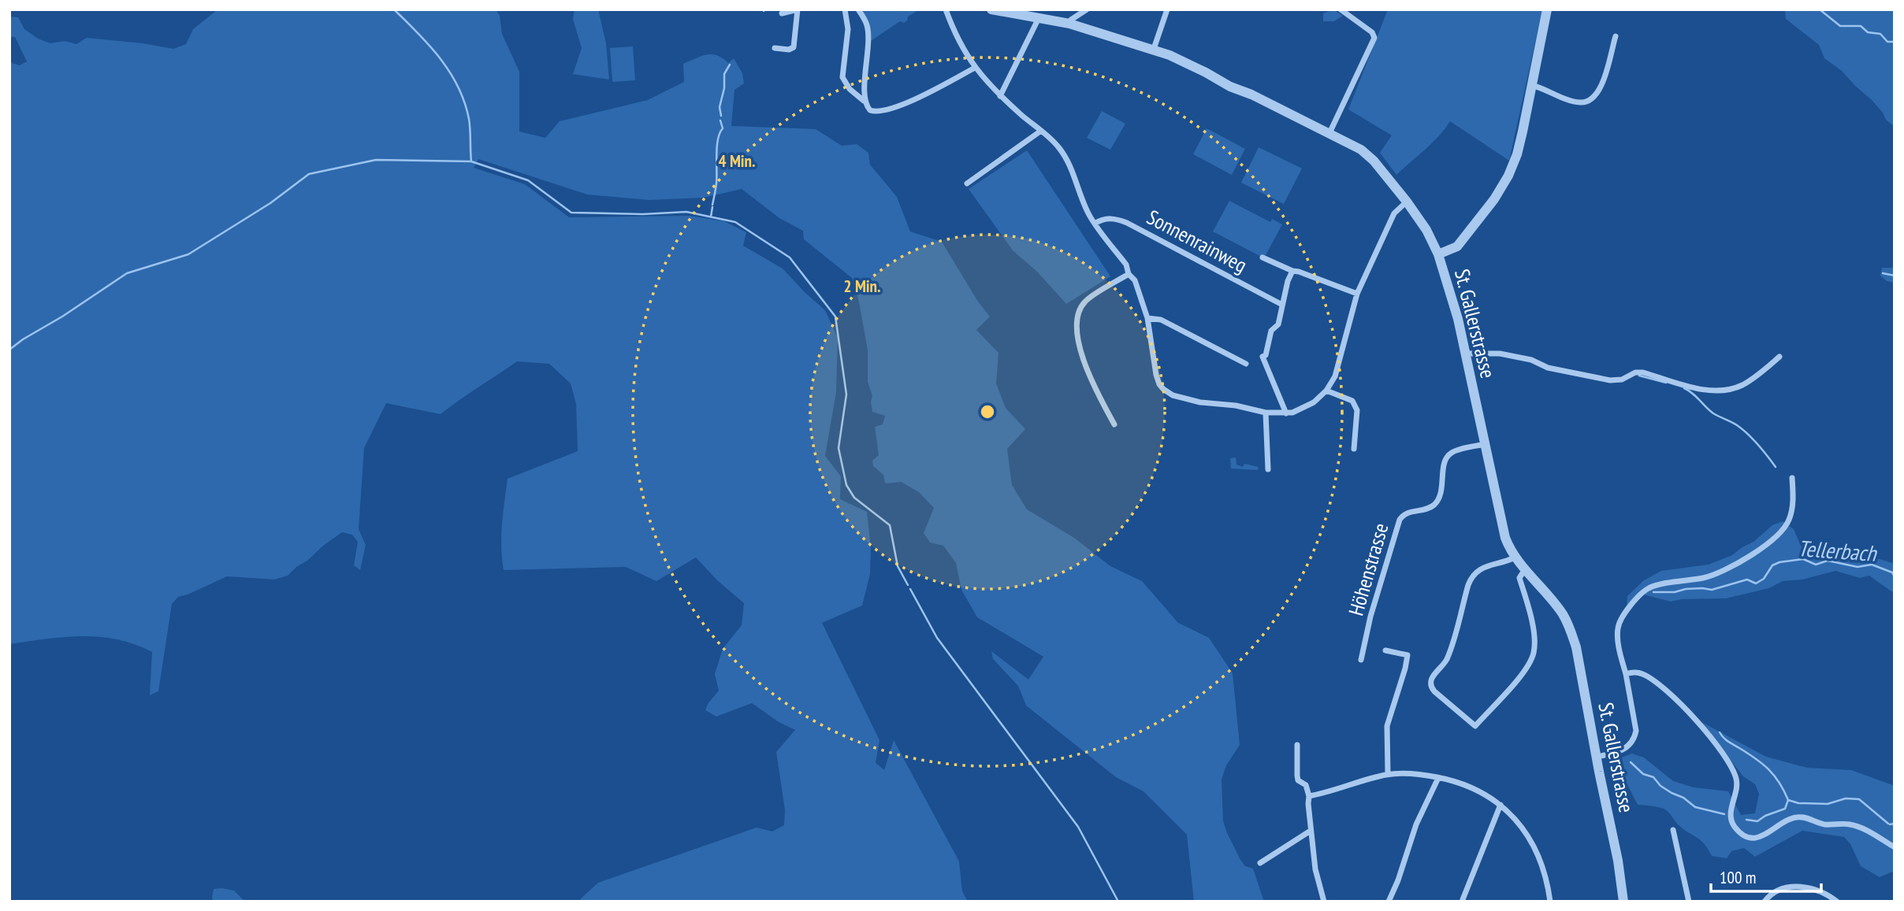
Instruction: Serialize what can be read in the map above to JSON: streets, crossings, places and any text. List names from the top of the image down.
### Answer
{
  "streets": {
    "street": ["Sonnenrainweg", "St. Gallerstrasse", "Höhenstrasse"]
  },
  "crossings": [
    ["St. Gallerstrasse", "Höhenstrasse"]
  ],
  "water": ["Tellerbach"],
  "scale_bar": "100 m",
  "rings": ["4 Min.", "2 Min."]
}
